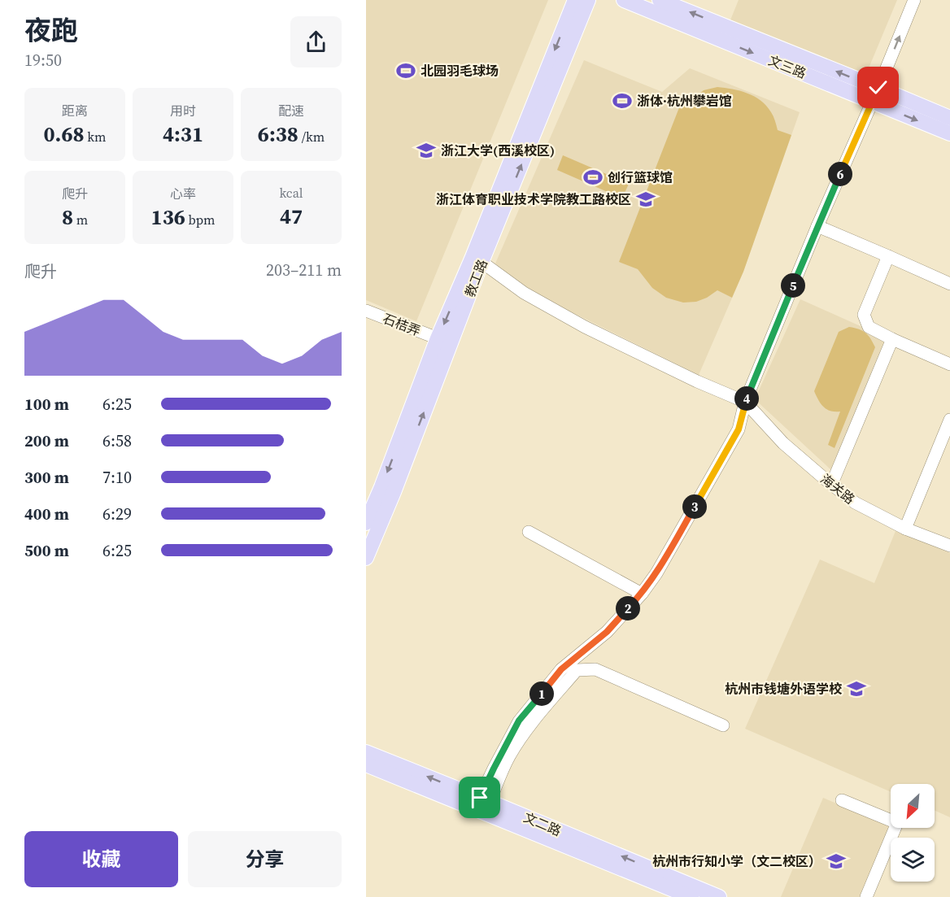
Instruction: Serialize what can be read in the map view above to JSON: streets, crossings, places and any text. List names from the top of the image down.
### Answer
{
  "streets": {
    "main road": ["文三路", "教工路", "文二路"],
    "street": ["石桔弄", "海关路"]
  },
  "crossings": [
    ["教工路", "石桔弄"]
  ],
  "places": {
    "sports": ["北园羽毛球场", "浙体·杭州攀岩馆", "创行篮球馆"],
    "school or university": [
      "浙江大学(西溪校区)",
      "浙江体育职业技术学院教工路校区",
      "杭州市钱塘外语学校",
      "杭州市行知小学（文二校区）"
    ]
  },
  "north": "bottom left",
  "page": {
    "heading": ["夜跑", "19:50"],
    "stats": [
      ["距离", "0.68 km"],
      ["用时", "4:31"],
      ["配速", "6:38 /km"],
      ["爬升", "8 m"],
      ["心率", "136 bpm"],
      ["kcal", "47"]
    ],
    "pins": [
      "6",
      "5",
      "4",
      "3",
      "2",
      "1"
    ],
    "chart": ["爬升", "203–211 m"],
    "list": [
      {
        "name": "100 m",
        "note": "6:25"
      },
      {
        "name": "200 m",
        "note": "6:58"
      },
      {
        "name": "300 m",
        "note": "7:10"
      },
      {
        "name": "400 m",
        "note": "6:29"
      },
      {
        "name": "500 m",
        "note": "6:25"
      }
    ],
    "buttons": ["收藏", "分享"]
  }
}
